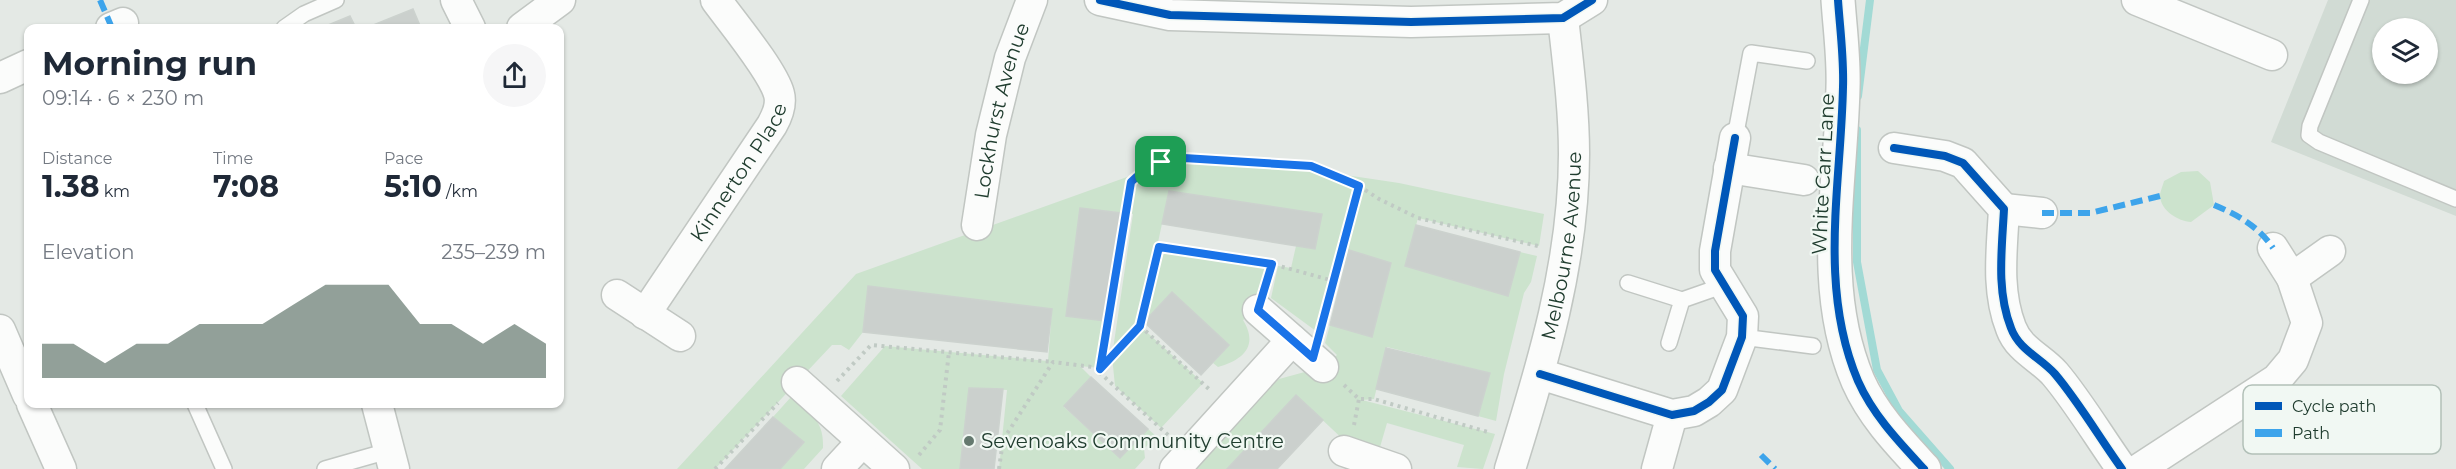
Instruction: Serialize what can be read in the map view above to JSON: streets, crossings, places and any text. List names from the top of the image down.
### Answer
{
  "streets": {
    "street": [
      "Lockhurst Avenue",
      "Kinnerton Place",
      "White Carr Lane",
      "Melbourne Avenue"
    ]
  },
  "places": ["Sevenoaks Community Centre"],
  "legend": ["Cycle path", "Path"],
  "page": {
    "heading": ["Morning run", "09:14 · 6 × 230 m"],
    "stats": [
      ["Distance", "1.38 km"],
      ["Time", "7:08"],
      ["Pace", "5:10 /km"]
    ],
    "chart": ["Elevation", "235–239 m"]
  }
}
